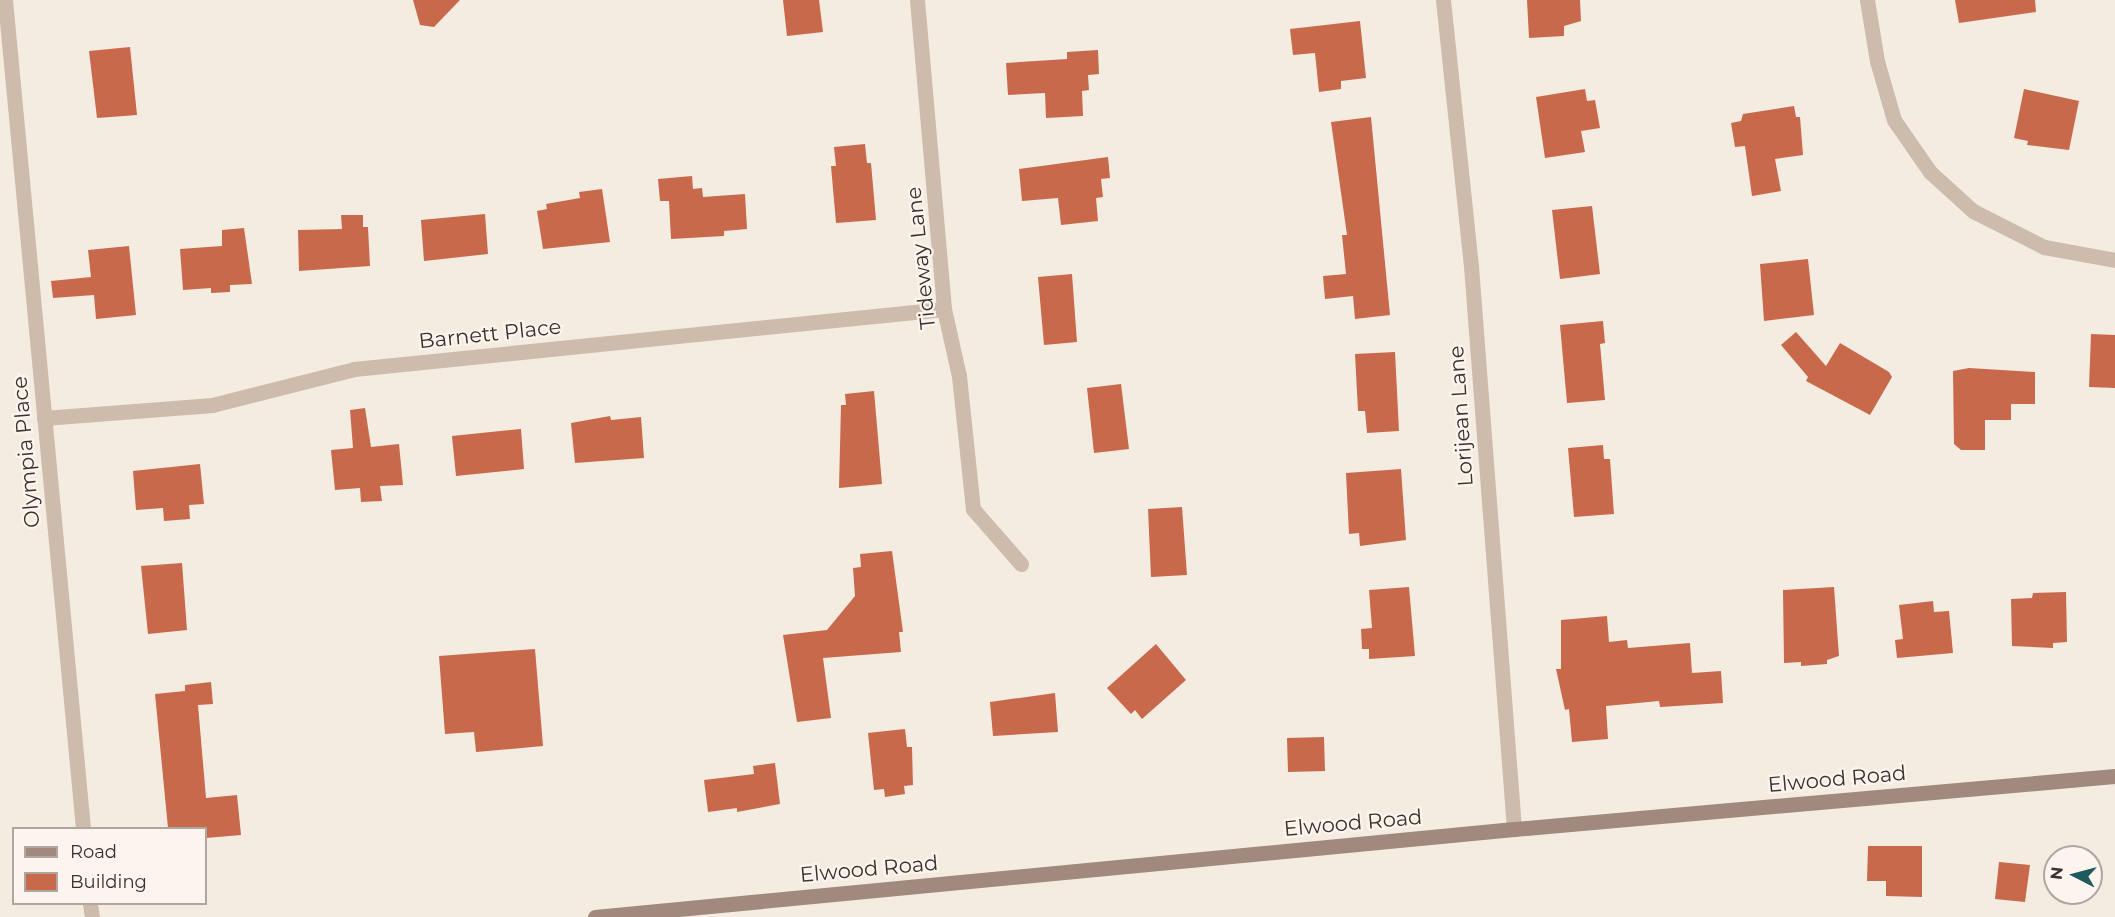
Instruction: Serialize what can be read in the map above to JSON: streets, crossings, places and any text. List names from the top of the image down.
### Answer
{
  "streets": {
    "main road": ["Elwood Road"],
    "street": [
      "Tideway Lane",
      "Barnett Place",
      "Lorijean Lane",
      "Olympia Place"
    ]
  },
  "crossings": [
    ["Tideway Lane", "Barnett Place"],
    ["Barnett Place", "Olympia Place"],
    ["Lorijean Lane", "Elwood Road"]
  ],
  "legend": ["Road", "Building"],
  "north": "left"
}
